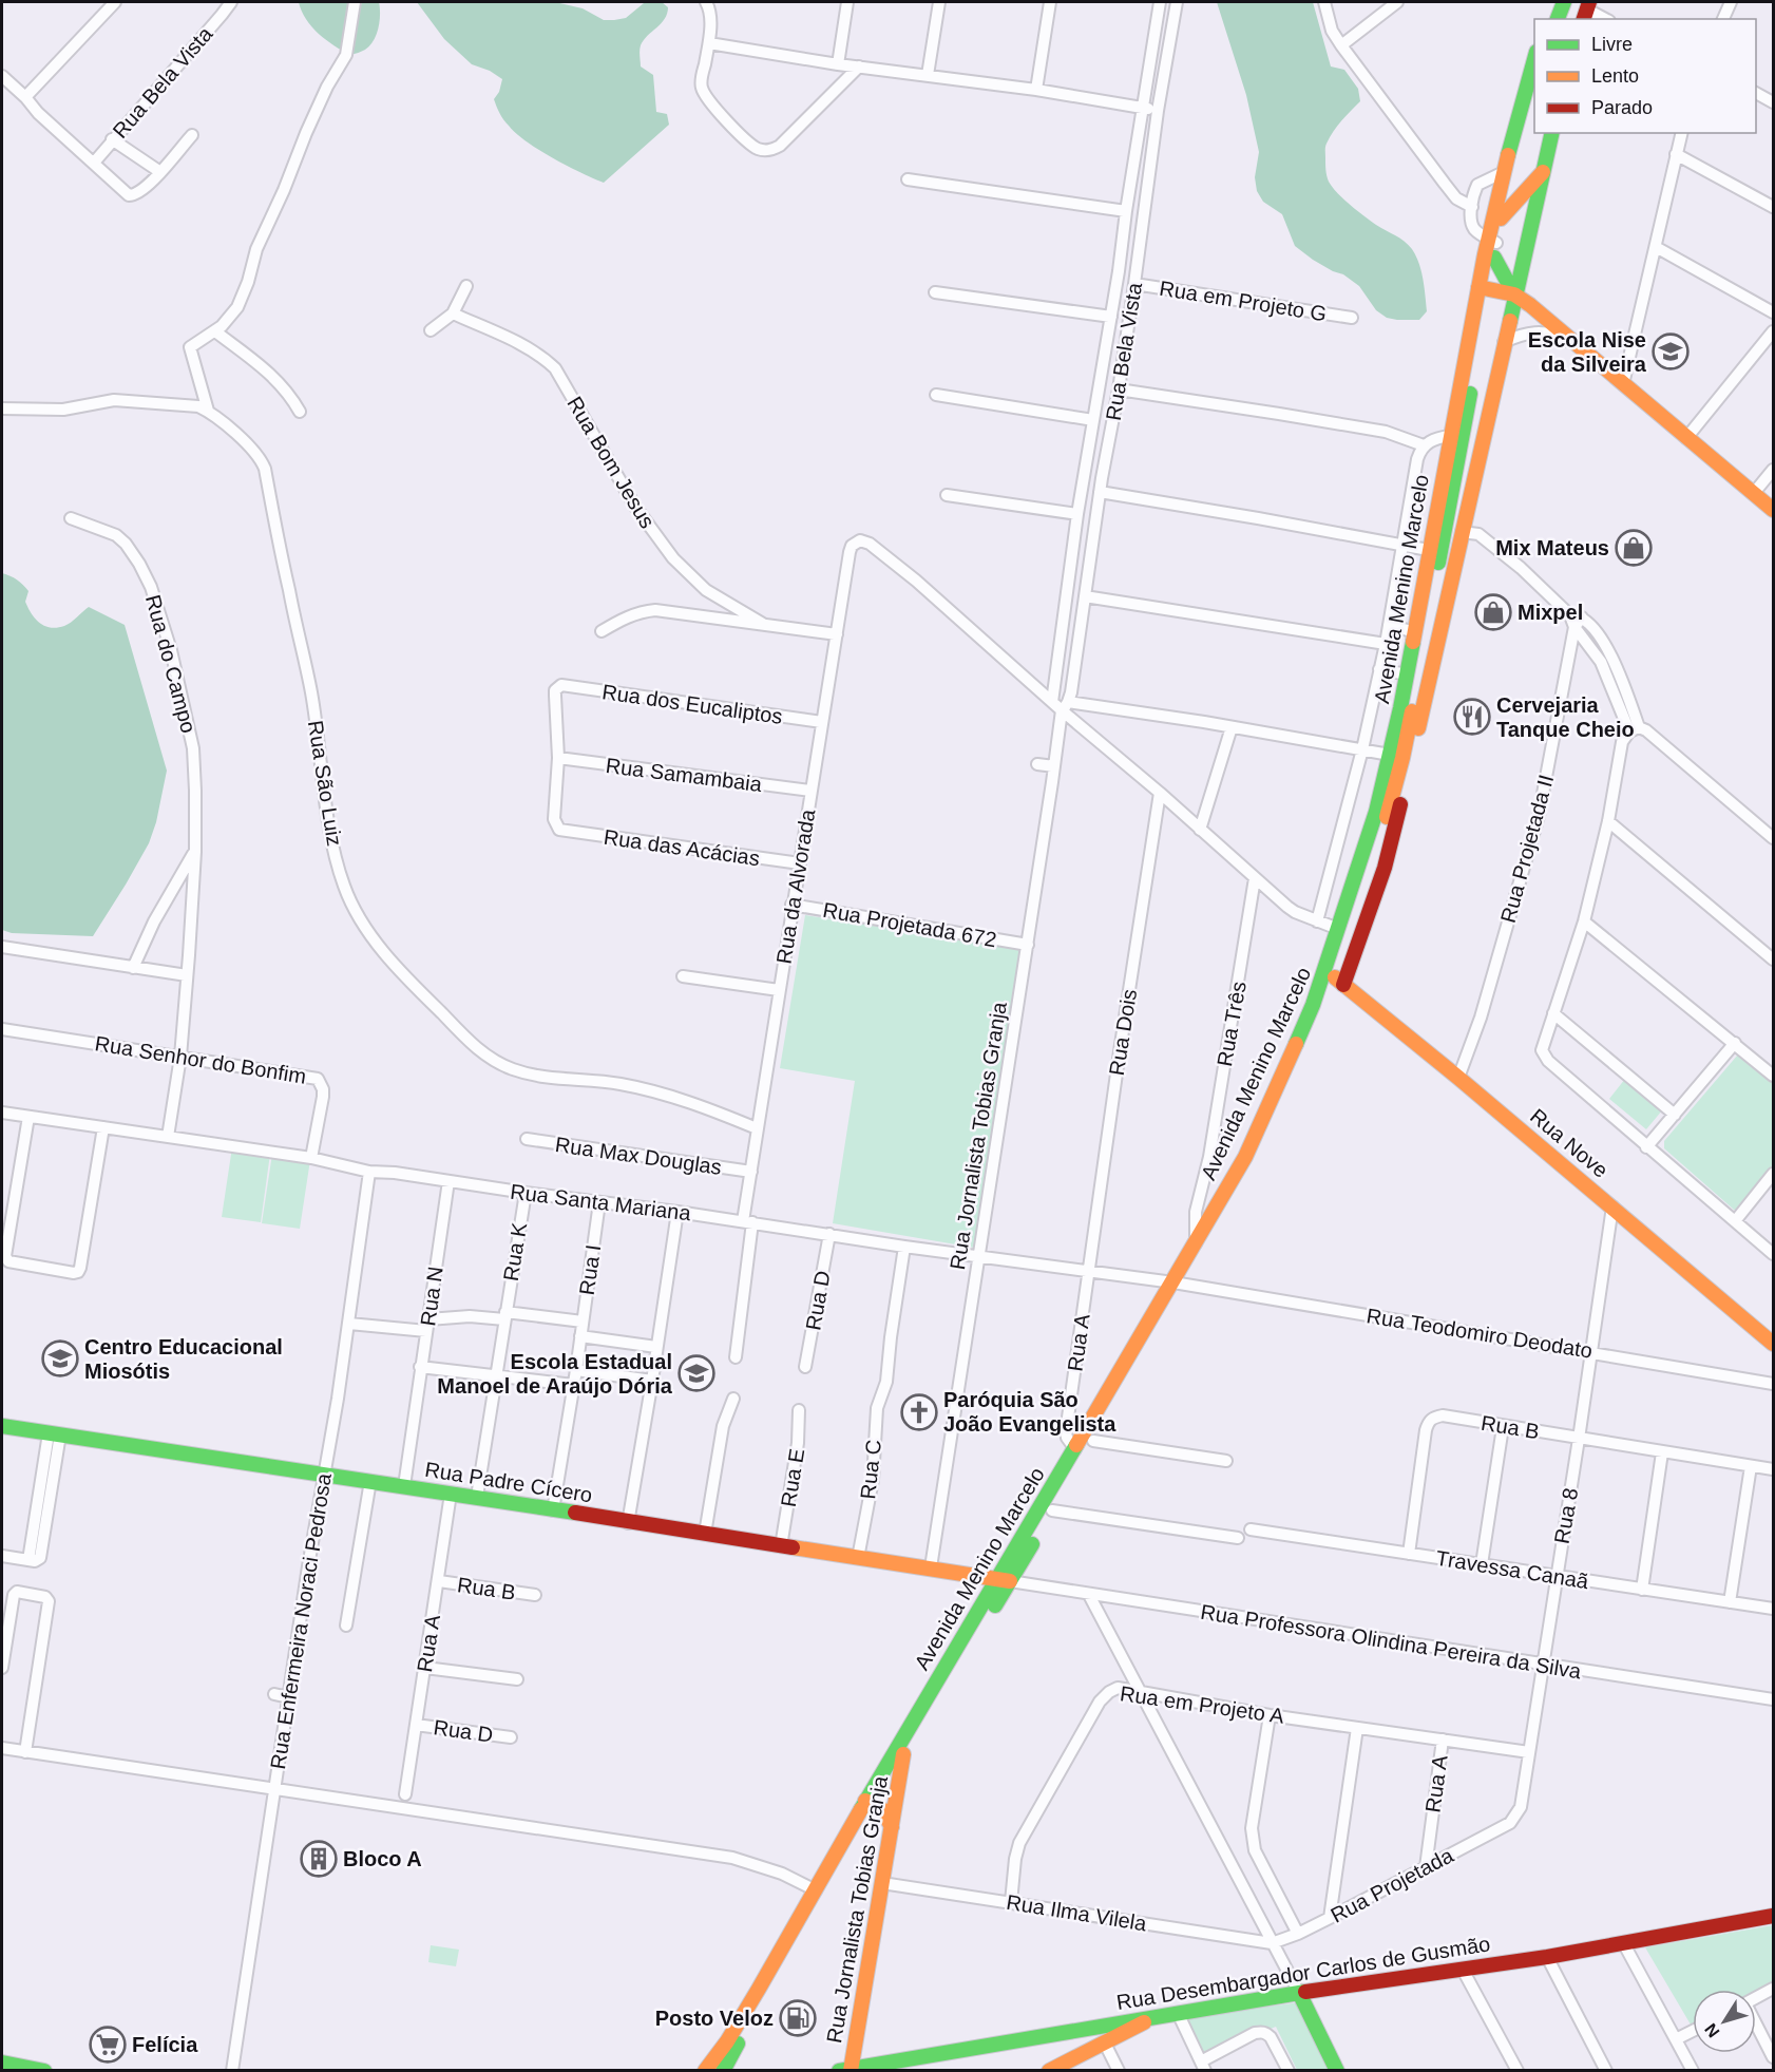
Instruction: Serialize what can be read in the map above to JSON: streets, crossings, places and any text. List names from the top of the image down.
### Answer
{
  "streets": {
    "main road": [
      "Avenida Menino Marcelo",
      "Rua Jornalista Tobias Granja",
      "Rua Nove",
      "Rua Padre Cícero",
      "Rua Desembargador Carlos de Gusmão"
    ],
    "street": [
      "Rua Bela Vista",
      "Rua em Projeto G",
      "Rua Bom Jesus",
      "Rua do Campo",
      "Rua dos Eucaliptos",
      "Rua Samambaia",
      "Rua São Luiz",
      "Rua das Acácias",
      "Rua Projetada II",
      "Rua da Alvorada",
      "Rua Projetada 672",
      "Rua Três",
      "Rua Dois",
      "Rua Senhor do Bonfim",
      "Rua Max Douglas",
      "Rua Santa Mariana",
      "Rua K",
      "Rua I",
      "Rua N",
      "Rua D",
      "Rua Teodomiro Deodato",
      "Rua A",
      "Rua B",
      "Rua C",
      "Rua E",
      "Rua 8",
      "Travessa Canaã",
      "Rua Enfermeira Noraci Pedrosa",
      "Rua Professora Olindina Pereira da Silva",
      "Rua em Projeto A",
      "Rua Projetada",
      "Rua Ilma Vilela"
    ]
  },
  "crossings": [
    ["Rua Bela Vista", "Rua em Projeto G"],
    ["Rua Bela Vista", "Rua Jornalista Tobias Granja"],
    ["Avenida Menino Marcelo", "Rua Três"],
    ["Avenida Menino Marcelo", "Rua Jornalista Tobias Granja"],
    ["Avenida Menino Marcelo", "Rua Nove"],
    ["Avenida Menino Marcelo", "Rua Santa Mariana"],
    ["Avenida Menino Marcelo", "Rua Teodomiro Deodato"],
    ["Avenida Menino Marcelo", "Rua A"],
    ["Avenida Menino Marcelo", "Rua Padre Cícero"],
    ["Avenida Menino Marcelo", "Rua Professora Olindina Pereira da Silva"],
    ["Rua do Campo", "Rua Senhor do Bonfim"],
    ["Rua do Campo", "Rua Santa Mariana"],
    ["Rua dos Eucaliptos", "Rua Samambaia"],
    ["Rua dos Eucaliptos", "Rua das Acácias"],
    ["Rua dos Eucaliptos", "Rua da Alvorada"],
    ["Rua Samambaia", "Rua das Acácias"],
    ["Rua Samambaia", "Rua da Alvorada"],
    ["Rua São Luiz", "Rua da Alvorada"],
    ["Rua das Acácias", "Rua da Alvorada"],
    ["Rua Projetada II", "Rua Nove"],
    ["Rua da Alvorada", "Rua Projetada 672"],
    ["Rua da Alvorada", "Rua Max Douglas"],
    ["Rua da Alvorada", "Rua Santa Mariana"],
    ["Rua Projetada 672", "Rua Jornalista Tobias Granja"],
    ["Rua Dois", "Rua Santa Mariana"],
    ["Rua Dois", "Rua A"],
    ["Rua Senhor do Bonfim", "Rua Santa Mariana"],
    ["Rua Jornalista Tobias Granja", "Rua Santa Mariana"],
    ["Rua Jornalista Tobias Granja", "Rua Padre Cícero"],
    ["Rua Jornalista Tobias Granja", "Rua Ilma Vilela"],
    ["Rua Jornalista Tobias Granja", "Rua Desembargador Carlos de Gusmão"],
    ["Rua Nove", "Rua 8"],
    ["Rua Santa Mariana", "Rua K"],
    ["Rua Santa Mariana", "Rua I"],
    ["Rua Santa Mariana", "Rua N"],
    ["Rua Santa Mariana", "Rua D"],
    ["Rua Santa Mariana", "Rua Teodomiro Deodato"],
    ["Rua Santa Mariana", "Rua A"],
    ["Rua Santa Mariana", "Rua C"],
    ["Rua Santa Mariana", "Rua Enfermeira Noraci Pedrosa"],
    ["Rua K", "Rua Padre Cícero"],
    ["Rua I", "Rua Padre Cícero"],
    ["Rua N", "Rua Padre Cícero"],
    ["Rua D", "Rua A"],
    ["Rua Teodomiro Deodato", "Rua 8"],
    ["Rua A", "Rua B"],
    ["Rua A", "Rua Padre Cícero"],
    ["Rua A", "Rua em Projeto A"],
    ["Rua A", "Rua Projetada"],
    ["Rua B", "Rua 8"],
    ["Rua B", "Travessa Canaã"],
    ["Rua C", "Rua Padre Cícero"],
    ["Rua E", "Rua Padre Cícero"],
    ["Rua Padre Cícero", "Rua Enfermeira Noraci Pedrosa"],
    ["Rua Padre Cícero", "Rua Professora Olindina Pereira da Silva"],
    ["Rua 8", "Travessa Canaã"],
    ["Rua 8", "Rua Professora Olindina Pereira da Silva"],
    ["Rua 8", "Rua em Projeto A"],
    ["Rua 8", "Rua Projetada"],
    ["Rua em Projeto A", "Rua Ilma Vilela"],
    ["Rua Projetada", "Rua Ilma Vilela"]
  ],
  "places": {
    "school or university": ["Escola Nise da Silveira", "Centro Educacional Miosótis", "Escola Estadual Manoel de Araújo Dória"],
    "shop": ["Mix Mateus", "Mixpel"],
    "restaurant": ["Cervejaria Tanque Cheio"],
    "church": ["Paróquia São João Evangelista"],
    "building": ["Bloco A"],
    "fuel station": ["Posto Veloz"],
    "supermarket": ["Felícia"]
  },
  "legend": ["Livre", "Lento", "Parado"],
  "north": "bottom left"
}
